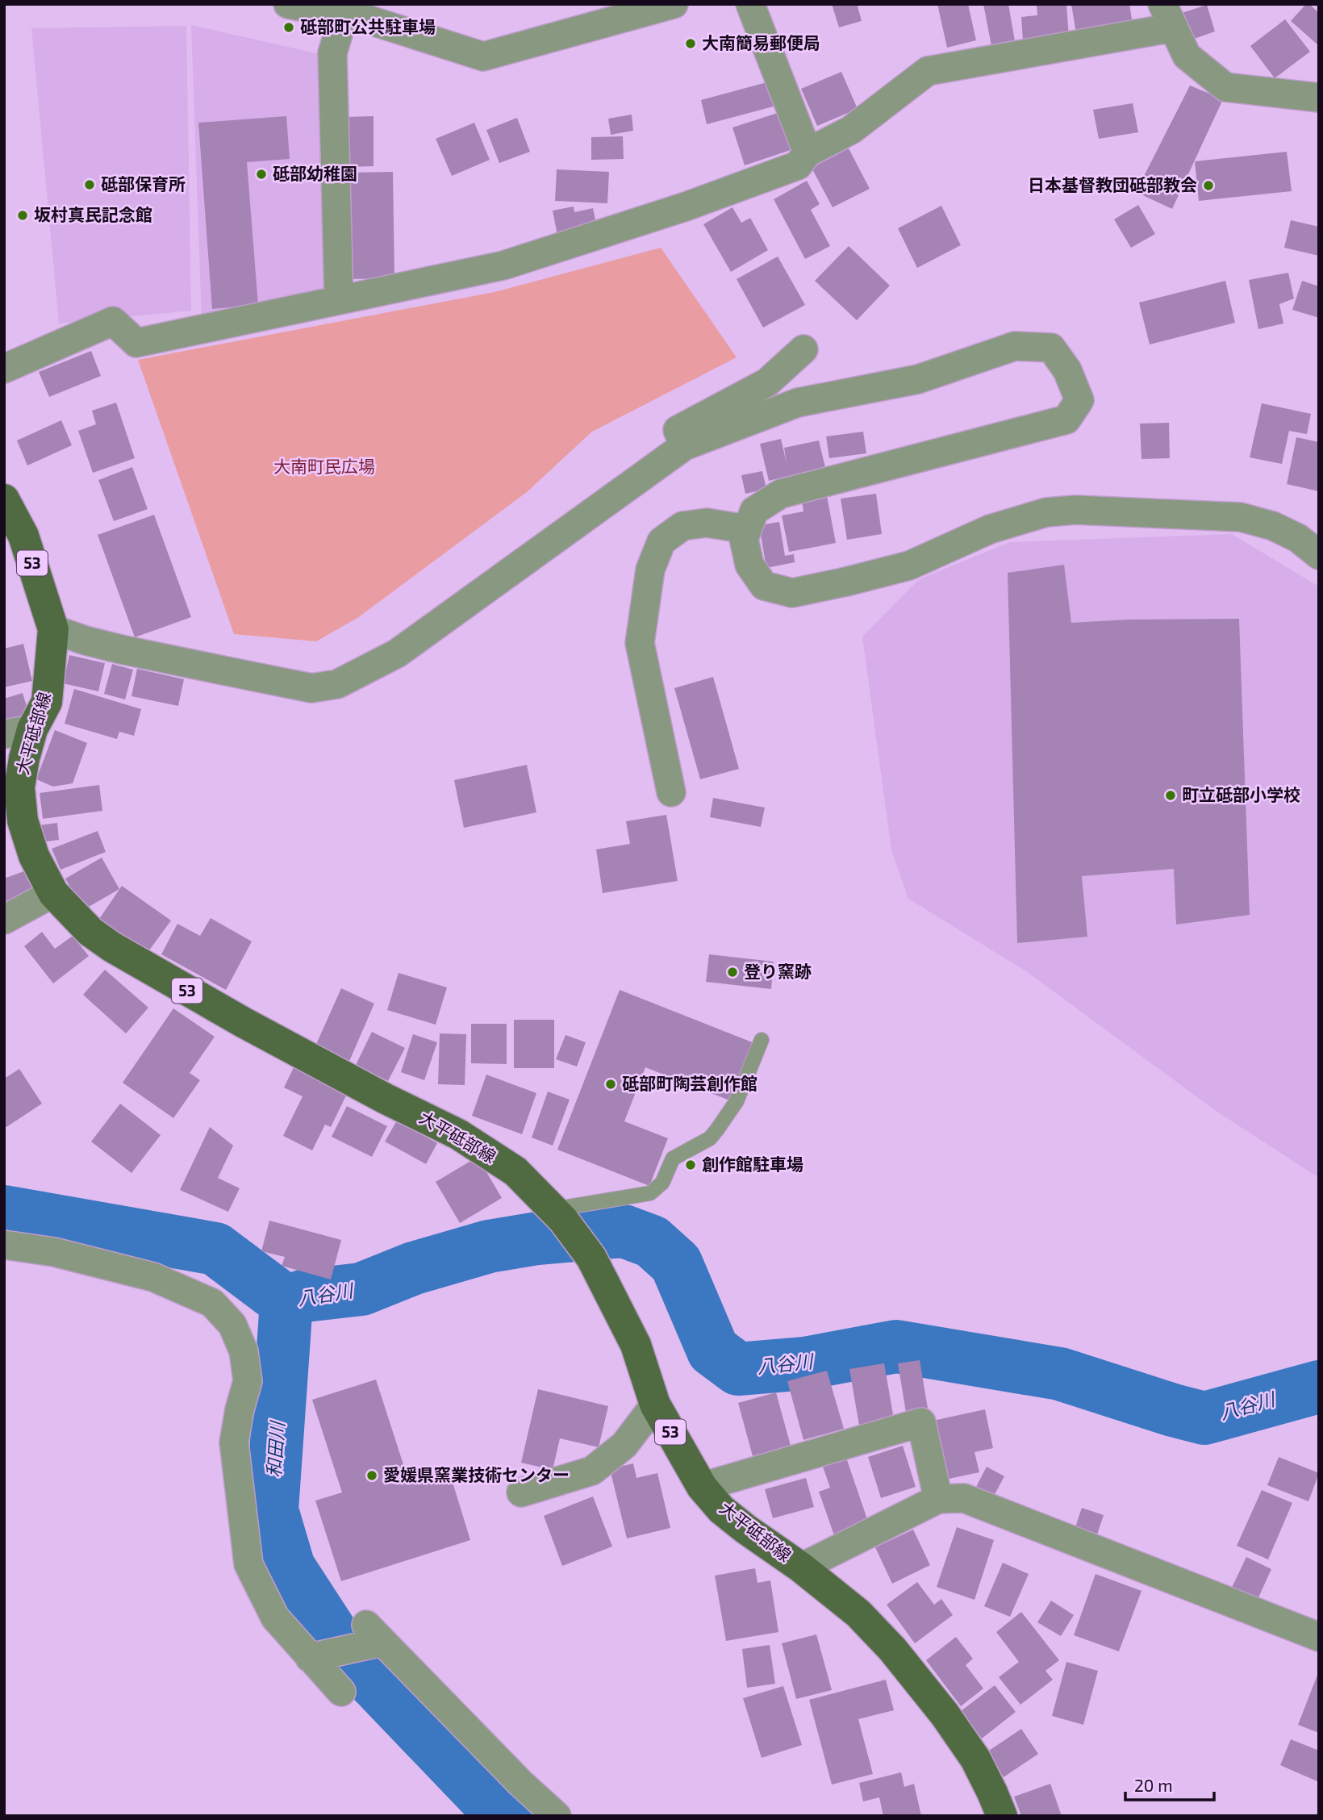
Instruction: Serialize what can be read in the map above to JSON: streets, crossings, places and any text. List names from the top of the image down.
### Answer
{
  "streets": {
    "main road": ["53", "大平砥部線"]
  },
  "water": ["八谷川", "和田川"],
  "parks": ["大南町民広場"],
  "places": [
    "砥部町公共駐車場",
    "大南簡易郵便局",
    "砥部幼稚園",
    "砥部保育所",
    "日本基督教団砥部教会",
    "坂村真民記念館",
    "町立砥部小学校",
    "登り窯跡",
    "砥部町陶芸創作館",
    "創作館駐車場",
    "愛媛県窯業技術センター"
  ],
  "scale_bar": "20 m"
}
